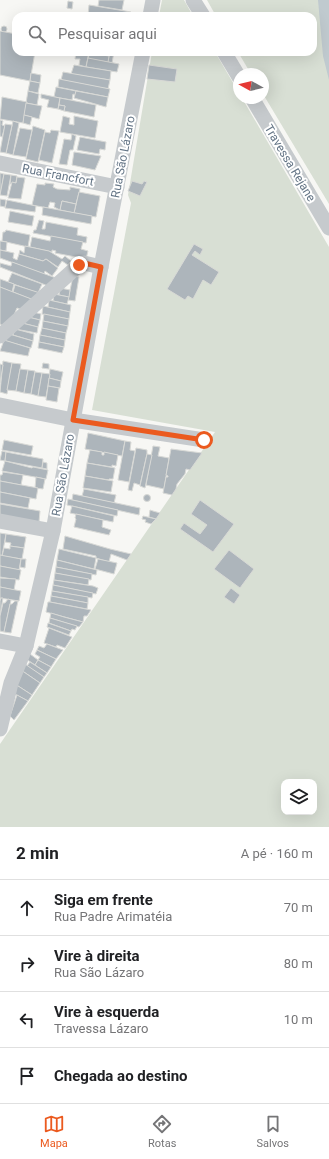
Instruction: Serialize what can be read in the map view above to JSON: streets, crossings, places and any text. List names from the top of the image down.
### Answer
{
  "streets": {
    "street": ["Rua São Lázaro", "Travessa Rejane", "Rua Francfort"]
  },
  "crossings": [
    ["Rua São Lázaro", "Rua Francfort"]
  ],
  "north": "left",
  "page": {
    "search": "Pesquisar aqui",
    "heading": ["2 min", "A pé · 160 m"],
    "list": [
      ["Siga em frente", "Rua Padre Arimatéia", "70 m"],
      ["Vire à direita", "Rua São Lázaro", "80 m"],
      ["Vire à esquerda", "Travessa Lázaro", "10 m"],
      "Chegada ao destino"
    ],
    "nav": ["Mapa", "Rotas", "Salvos"]
  }
}
